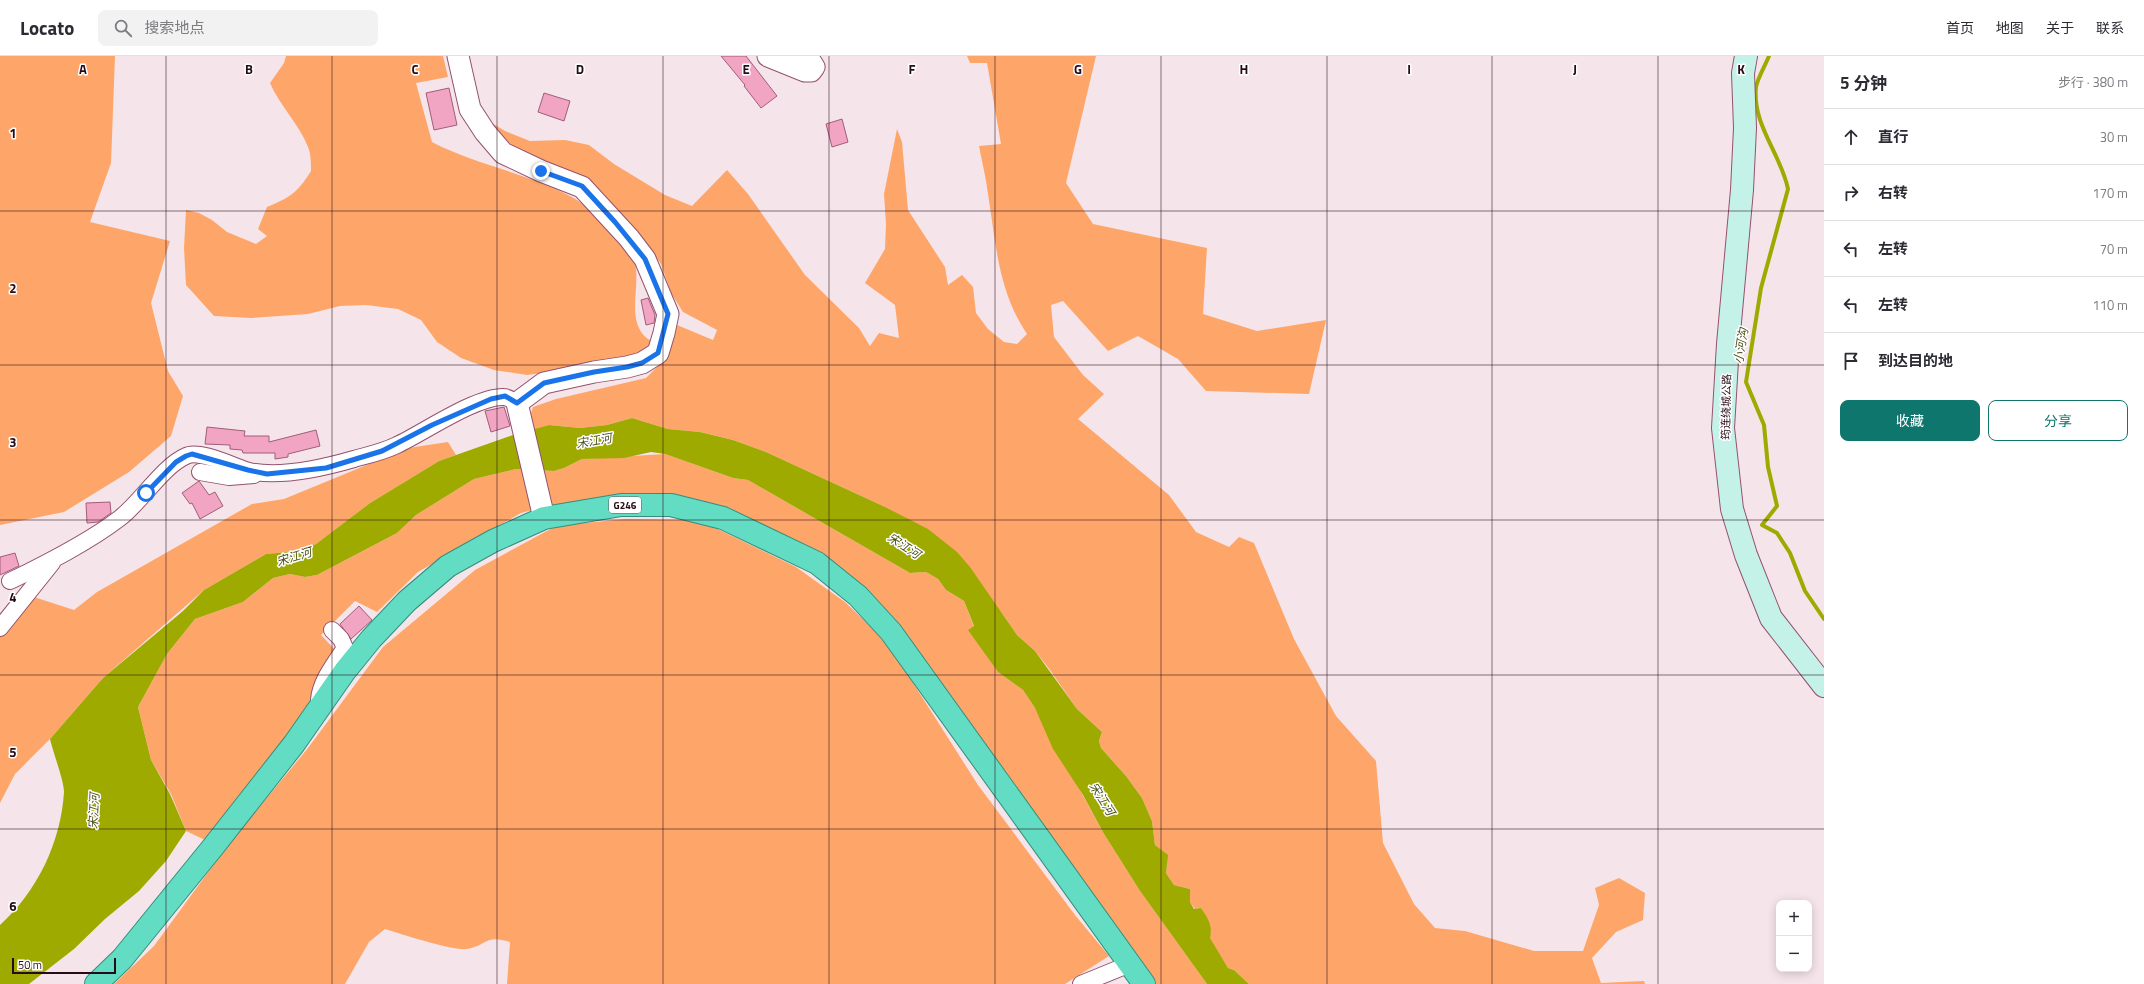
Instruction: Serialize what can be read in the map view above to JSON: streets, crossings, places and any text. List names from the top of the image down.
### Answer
{
  "streets": {
    "highway": ["G246"],
    "main road": ["筠连绕城公路"]
  },
  "water": ["小河沟", "宋江河"],
  "scale_bar": "50 m",
  "page": {
    "header": "Locato",
    "search": "搜索地点",
    "nav": [
      "首页",
      "地图",
      "关于",
      "联系"
    ],
    "heading": ["5 分钟", "步行 · 380 m"],
    "list": [
      ["直行", "30 m"],
      ["右转", "170 m"],
      ["左转", "70 m"],
      ["左转", "110 m"],
      "到达目的地"
    ],
    "buttons": ["收藏", "分享"],
    "map_buttons": ["+", "−"],
    "scale": "50 m"
  },
  "grid": {
    "columns": [
      "A",
      "B",
      "C",
      "D",
      "E",
      "F",
      "G",
      "H",
      "I",
      "J",
      "K"
    ],
    "rows": [
      "1",
      "2",
      "3",
      "4",
      "5",
      "6"
    ]
  }
}
